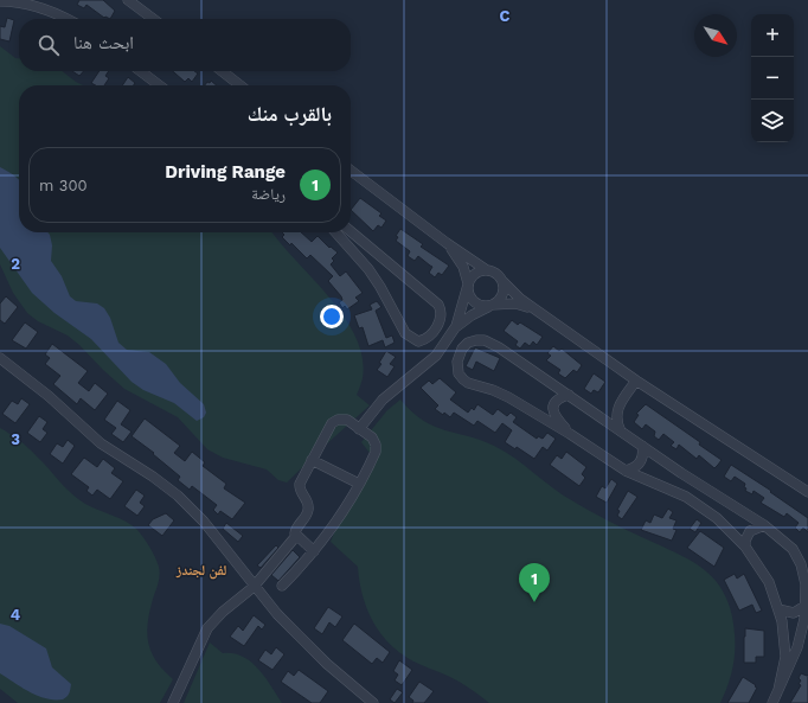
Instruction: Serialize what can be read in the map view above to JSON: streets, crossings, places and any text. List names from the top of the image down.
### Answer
{
  "districts": ["لفن لجندز"],
  "north": "bottom right",
  "page": {
    "map_buttons": ["+", "−"],
    "search": "ابحث هنا",
    "heading": "بالقرب منك",
    "list": [
      {
        "mark": "1",
        "name": "Driving Range",
        "note": "رياضة",
        "value": "300 m"
      }
    ],
    "pins": "1"
  },
  "grid": {
    "columns": ["C"],
    "rows": ["2", "3", "4"]
  }
}
